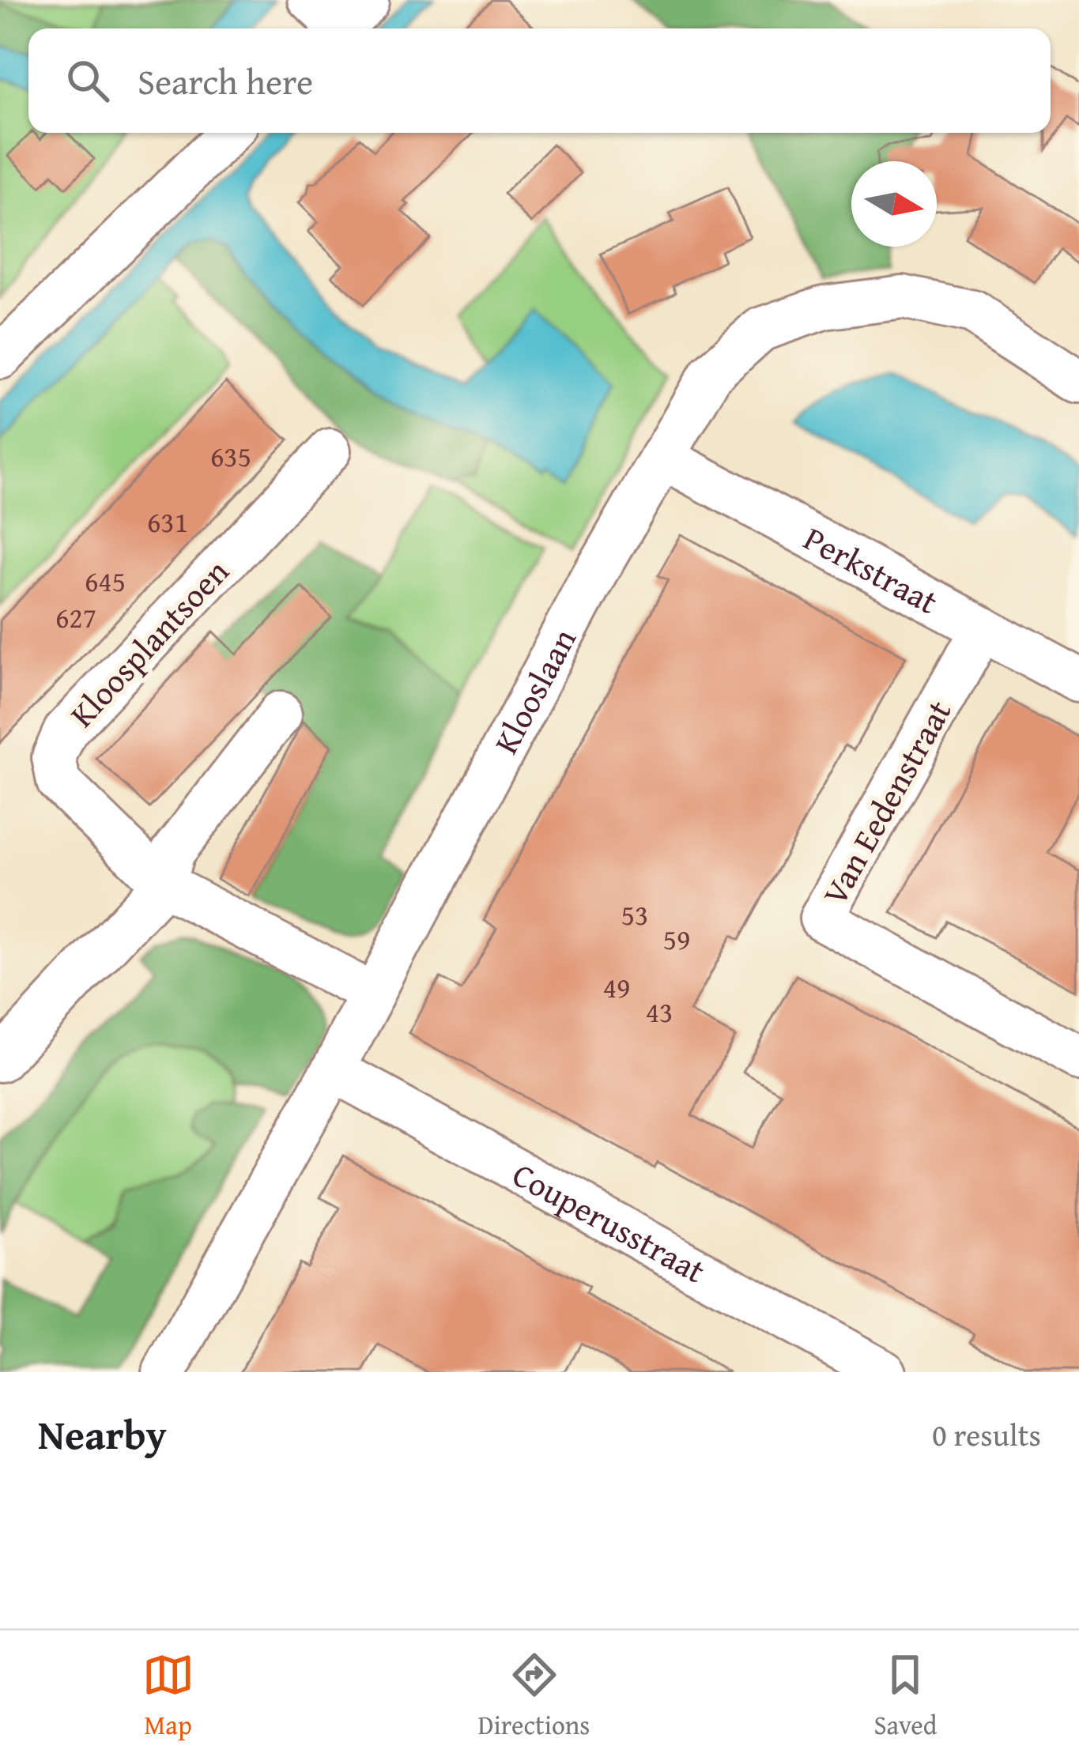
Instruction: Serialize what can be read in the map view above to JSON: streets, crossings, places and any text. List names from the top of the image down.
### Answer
{
  "streets": {
    "street": [
      "Perkstraat",
      "Kloosplantsoen",
      "Klooslaan",
      "Van Eedenstraat",
      "Couperusstraat"
    ]
  },
  "crossings": [
    ["Perkstraat", "Klooslaan"],
    ["Perkstraat", "Van Eedenstraat"],
    ["Kloosplantsoen", "Klooslaan"],
    ["Klooslaan", "Couperusstraat"]
  ],
  "house_numbers": [
    "635",
    "631",
    "645",
    "627",
    "53",
    "59",
    "49",
    "43"
  ],
  "north": "right",
  "page": {
    "search": "Search here",
    "heading": ["Nearby", "0 results"],
    "nav": ["Map", "Directions", "Saved"]
  }
}
